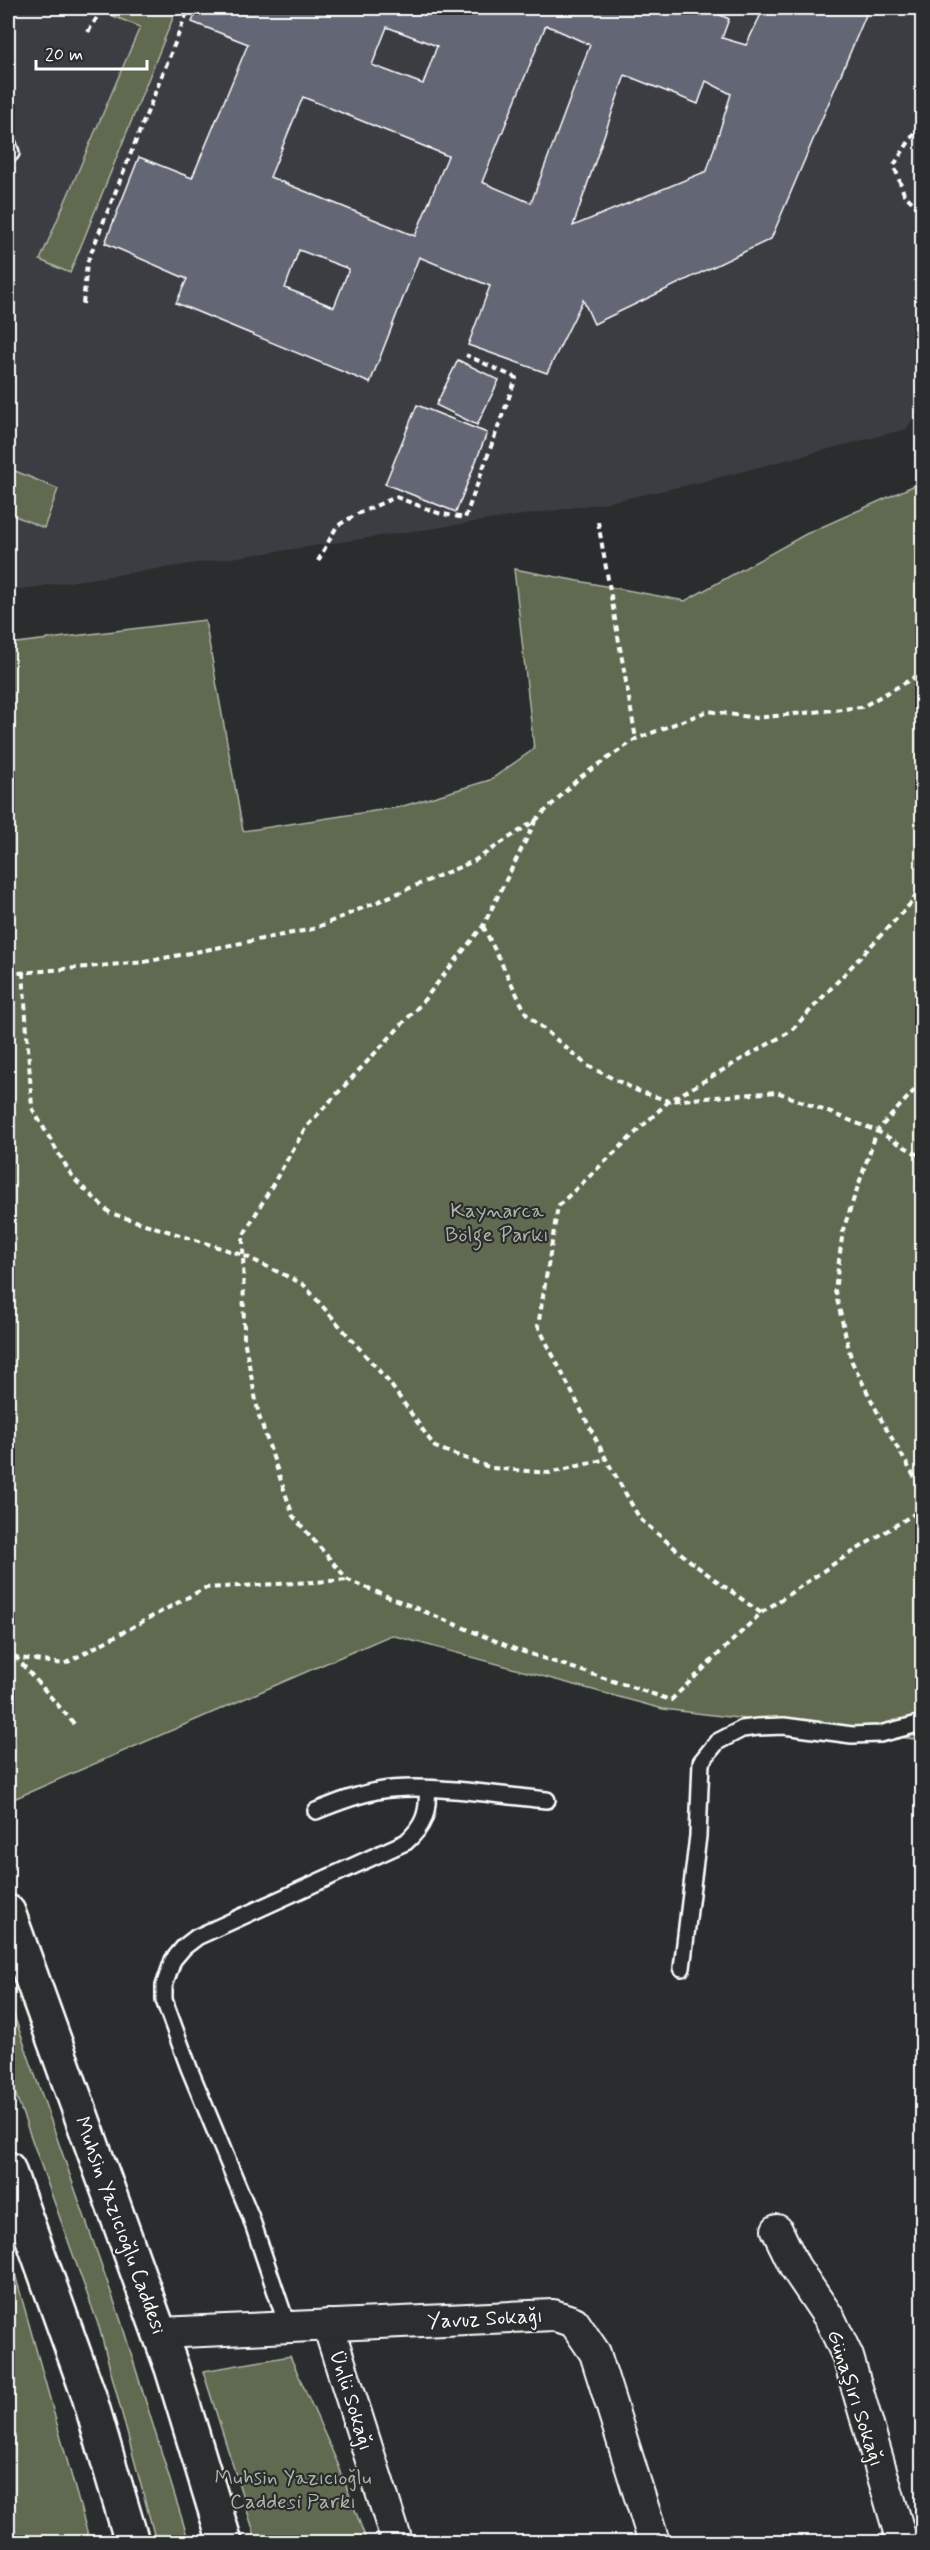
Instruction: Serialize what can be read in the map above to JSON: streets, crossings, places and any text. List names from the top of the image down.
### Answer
{
  "streets": {
    "main road": ["Muhsin Yazıcıoğlu Caddesi"],
    "street": ["Yavuz Sokağı", "Günaşırı Sokağı", "Ünlü Sokağı"]
  },
  "crossings": [
    ["Muhsin Yazıcıoğlu Caddesi", "Yavuz Sokağı"],
    ["Yavuz Sokağı", "Ünlü Sokağı"]
  ],
  "parks": ["Kaynarca Bölge Parkı", "Muhsin Yazıcıoğlu Caddesi Parkı"],
  "scale_bar": "20 m"
}
